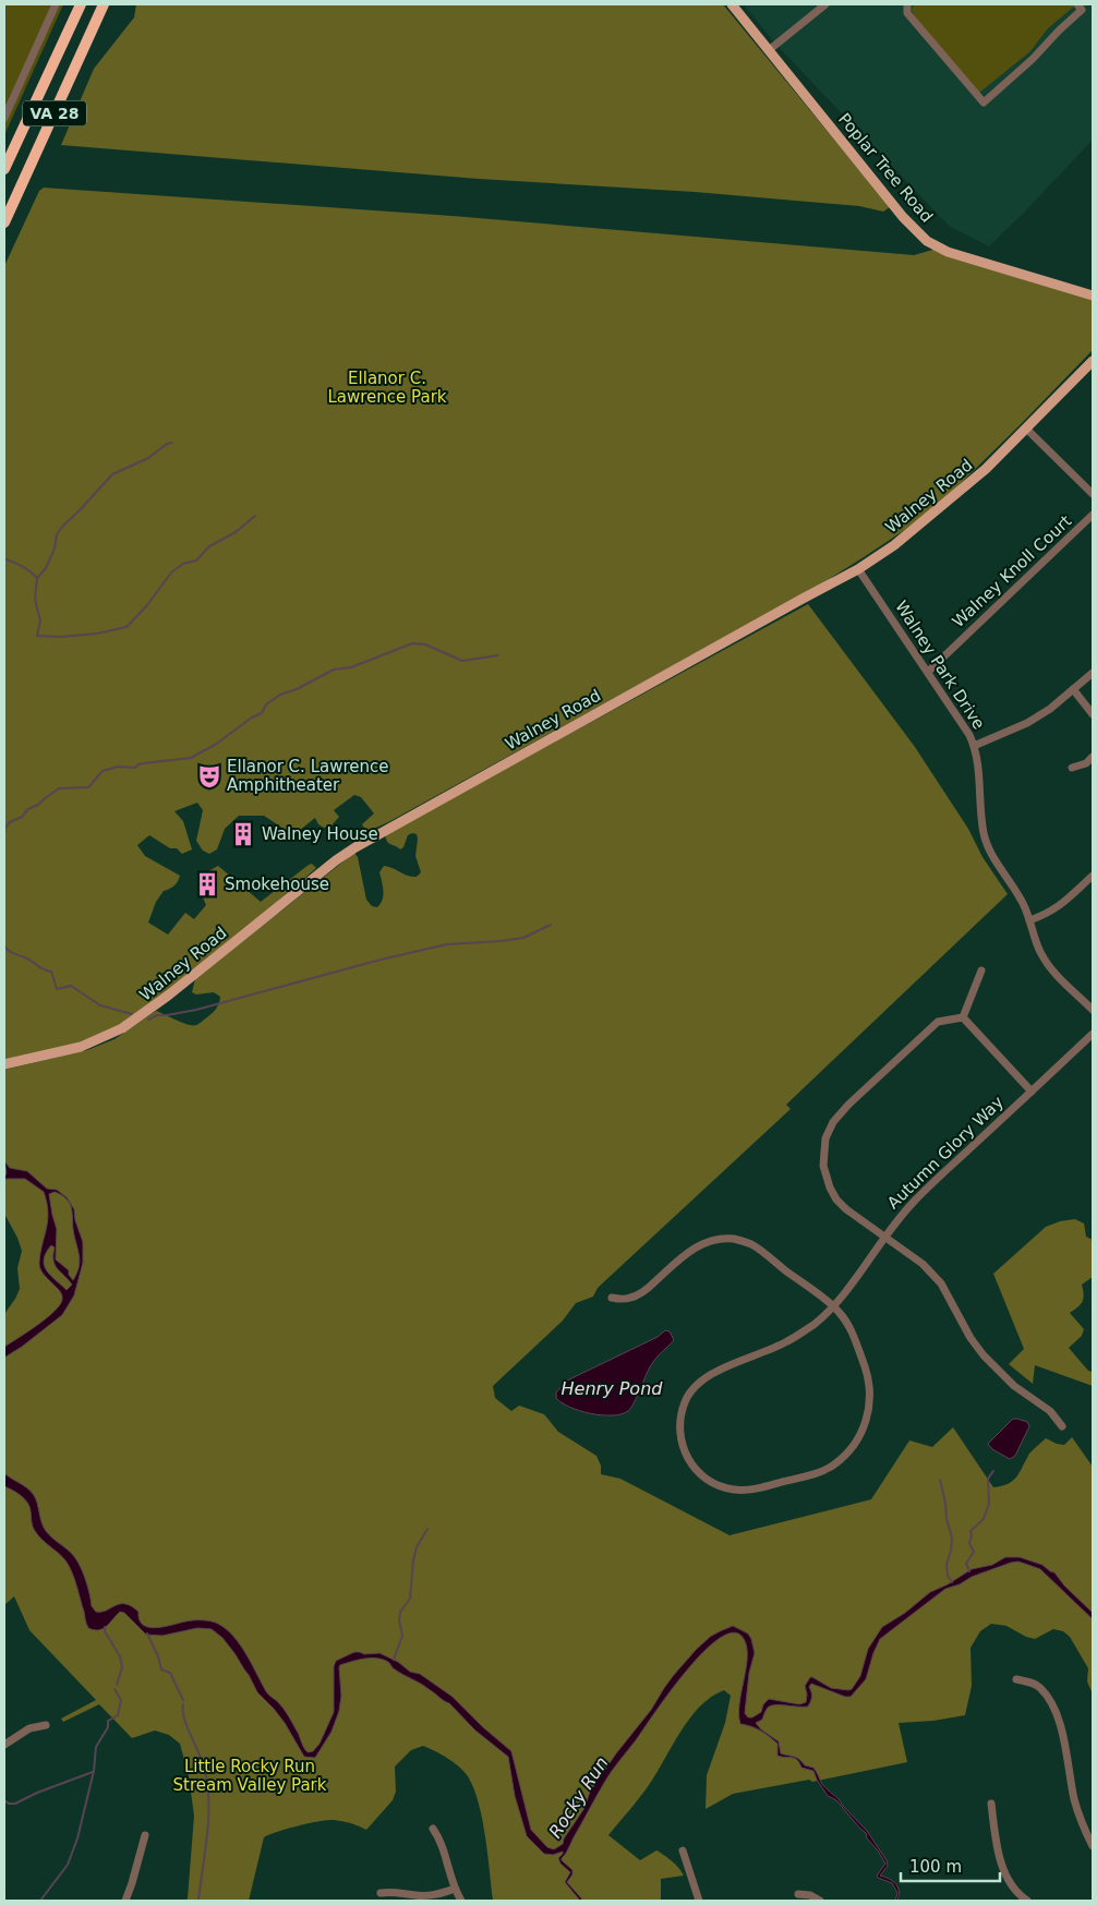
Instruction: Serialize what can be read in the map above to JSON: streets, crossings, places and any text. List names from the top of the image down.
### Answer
{
  "streets": {
    "highway": ["VA 28"],
    "main road": ["Poplar Tree Road", "Walney Road"],
    "street": ["Walney Knoll Court", "Walney Park Drive", "Autumn Glory Way"]
  },
  "crossings": [
    ["Walney Road", "Walney Park Drive"],
    ["Walney Knoll Court", "Walney Park Drive"]
  ],
  "water": ["Henry Pond", "Rocky Run"],
  "parks": ["Ellanor C. Lawrence Park", "Little Rocky Run Stream Valley Park"],
  "places": {
    "theatre": ["Ellanor C. Lawrence Amphitheater"],
    "building": ["Walney House", "Smokehouse"]
  },
  "scale_bar": "100 m"
}
